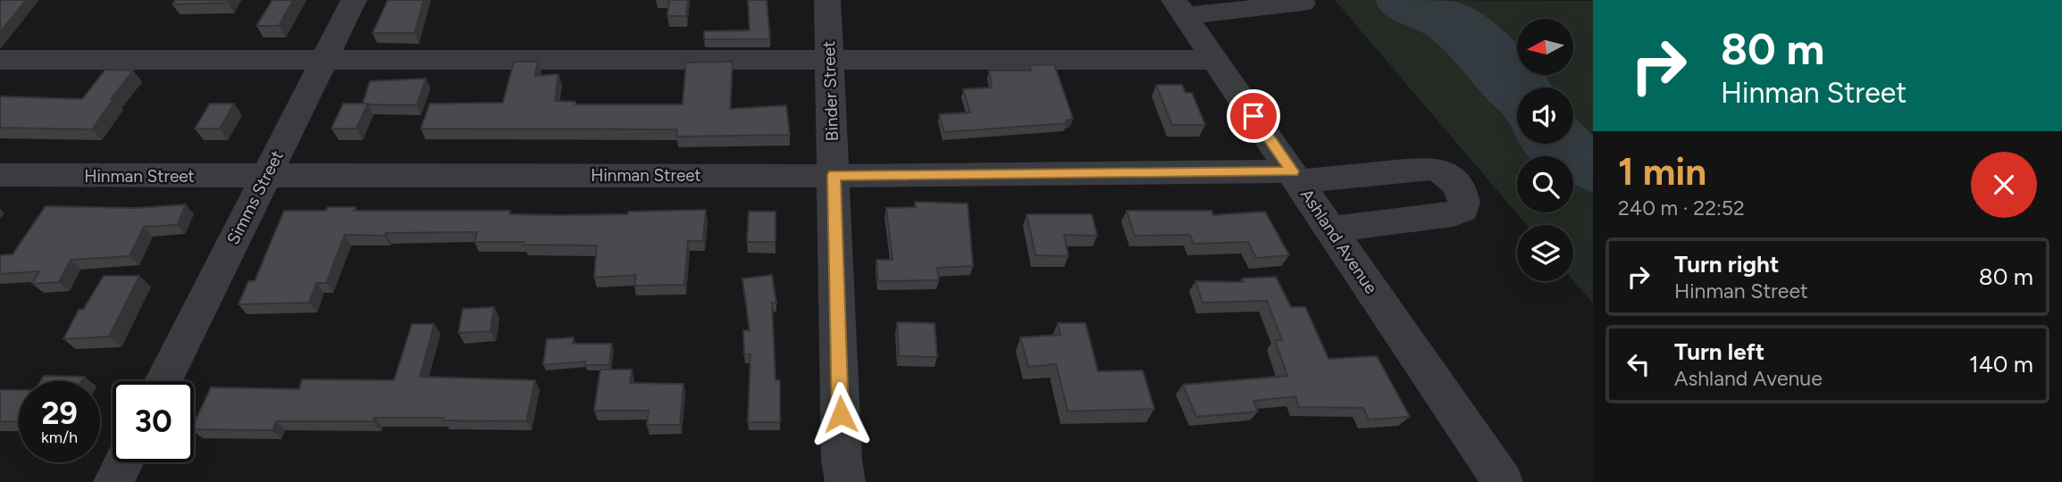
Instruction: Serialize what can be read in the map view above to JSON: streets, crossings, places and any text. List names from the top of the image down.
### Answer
{
  "streets": {
    "street": [
      "Binder Street",
      "Hinman Street",
      "Simms Street",
      "Ashland Avenue"
    ]
  },
  "crossings": [
    ["Binder Street", "Hinman Street"],
    ["Hinman Street", "Simms Street"],
    ["Hinman Street", "Ashland Avenue"]
  ],
  "north": "left",
  "page": {
    "turn": ["80 m", "Hinman Street"],
    "heading": ["1 min", "240 m · 22:52"],
    "list": [
      {
        "name": "Turn right",
        "note": "Hinman Street",
        "value": "80 m"
      },
      {
        "name": "Turn left",
        "note": "Ashland Avenue",
        "value": "140 m"
      }
    ],
    "speed": "29 km/h",
    "limit": "30"
  }
}
